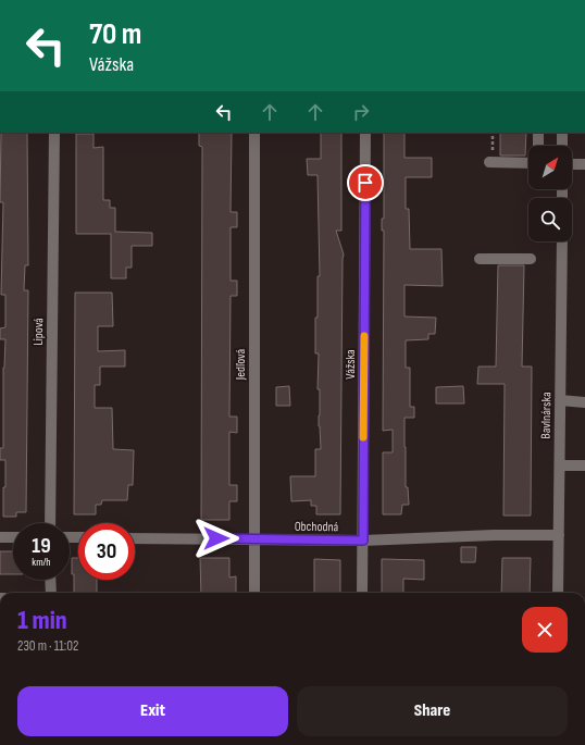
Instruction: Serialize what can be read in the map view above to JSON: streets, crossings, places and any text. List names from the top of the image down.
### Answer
{
  "streets": {
    "street": [
      "Lipová",
      "Jedľová",
      "Vážska",
      "Bavlnárska",
      "Obchodná"
    ]
  },
  "crossings": [
    ["Jedľová", "Obchodná"],
    ["Vážska", "Obchodná"],
    ["Bavlnárska", "Obchodná"]
  ],
  "north": "top right",
  "page": {
    "turn": ["70 m", "Vážska"],
    "speed": "19 km/h",
    "limit": "30",
    "heading": ["1 min", "230 m · 11:02"],
    "buttons": ["Exit", "Share"]
  }
}
